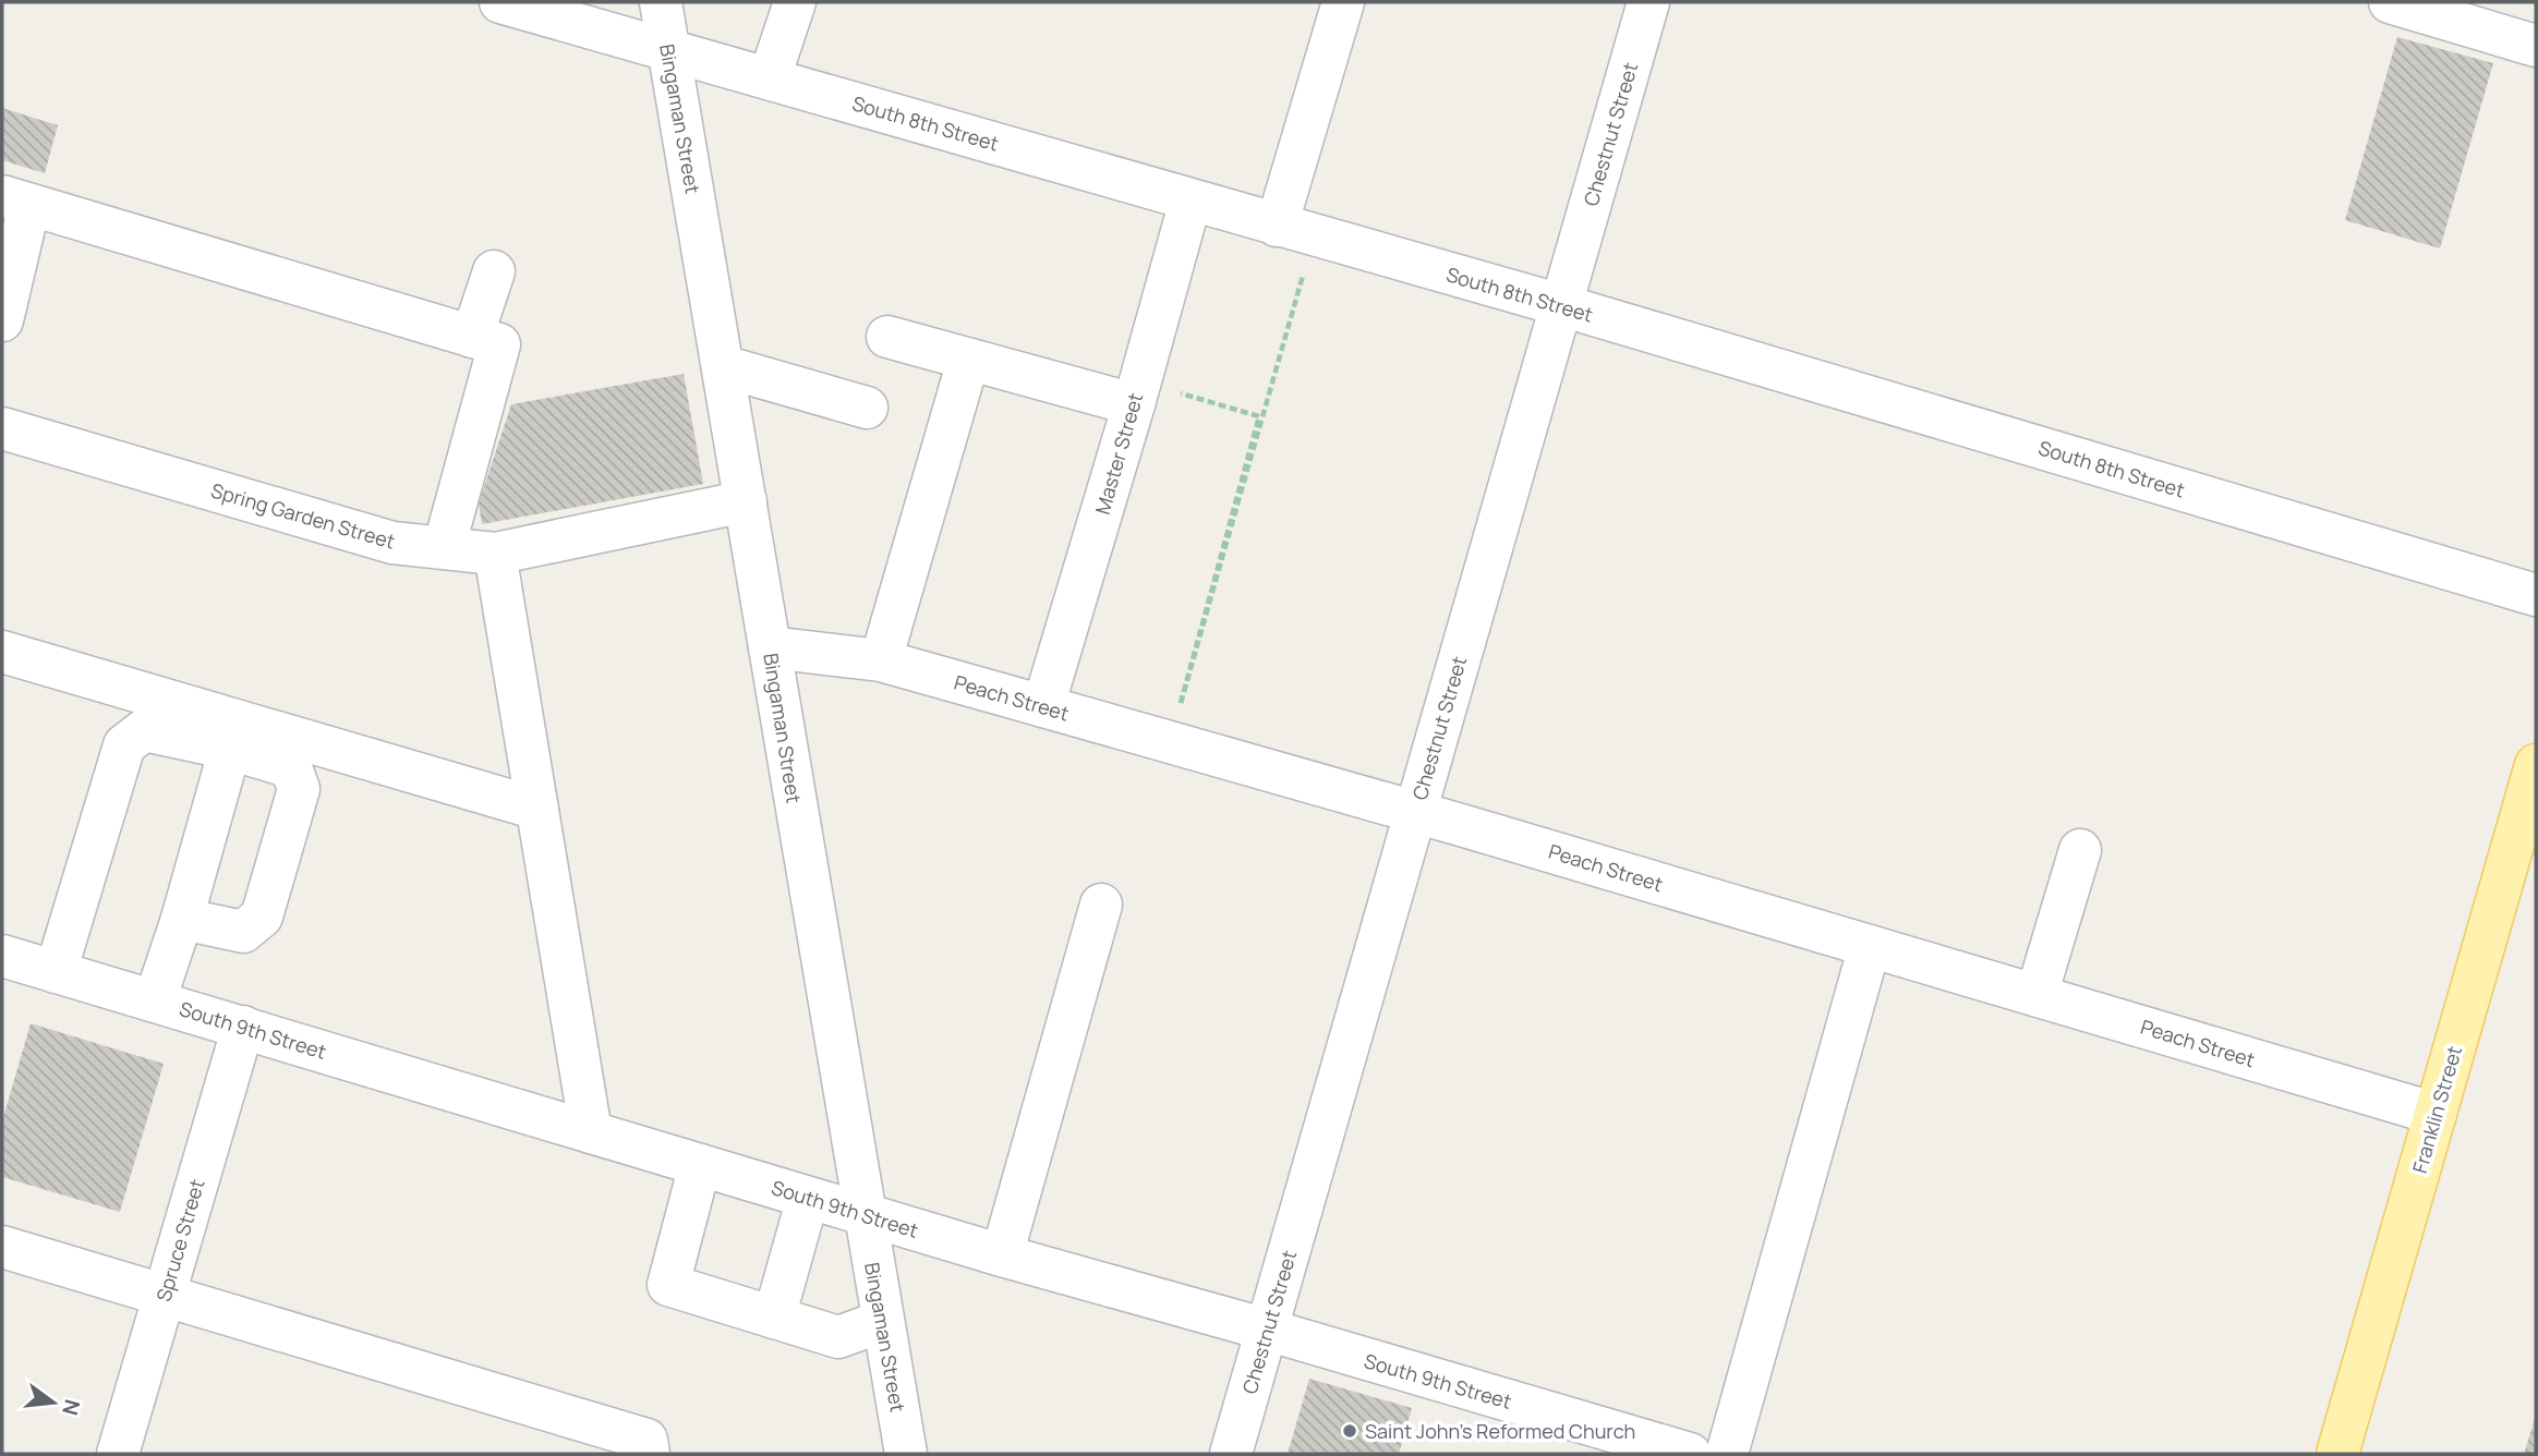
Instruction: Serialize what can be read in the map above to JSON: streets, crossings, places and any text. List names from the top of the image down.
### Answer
{
  "streets": {
    "main road": ["Franklin Street"],
    "street": [
      "Bingaman Street",
      "South 8th Street",
      "Chestnut Street",
      "Master Street",
      "Spring Garden Street",
      "Peach Street",
      "South 9th Street",
      "Spruce Street"
    ]
  },
  "crossings": [
    ["Bingaman Street", "South 8th Street"],
    ["Bingaman Street", "Spring Garden Street"],
    ["Bingaman Street", "Peach Street"],
    ["Bingaman Street", "South 9th Street"],
    ["South 8th Street", "Chestnut Street"],
    ["South 8th Street", "Master Street"],
    ["Chestnut Street", "Peach Street"],
    ["Chestnut Street", "South 9th Street"],
    ["Master Street", "Peach Street"],
    ["Peach Street", "Franklin Street"],
    ["South 9th Street", "Spruce Street"]
  ],
  "places": ["Saint John's Reformed Church"],
  "north": "right"
}
